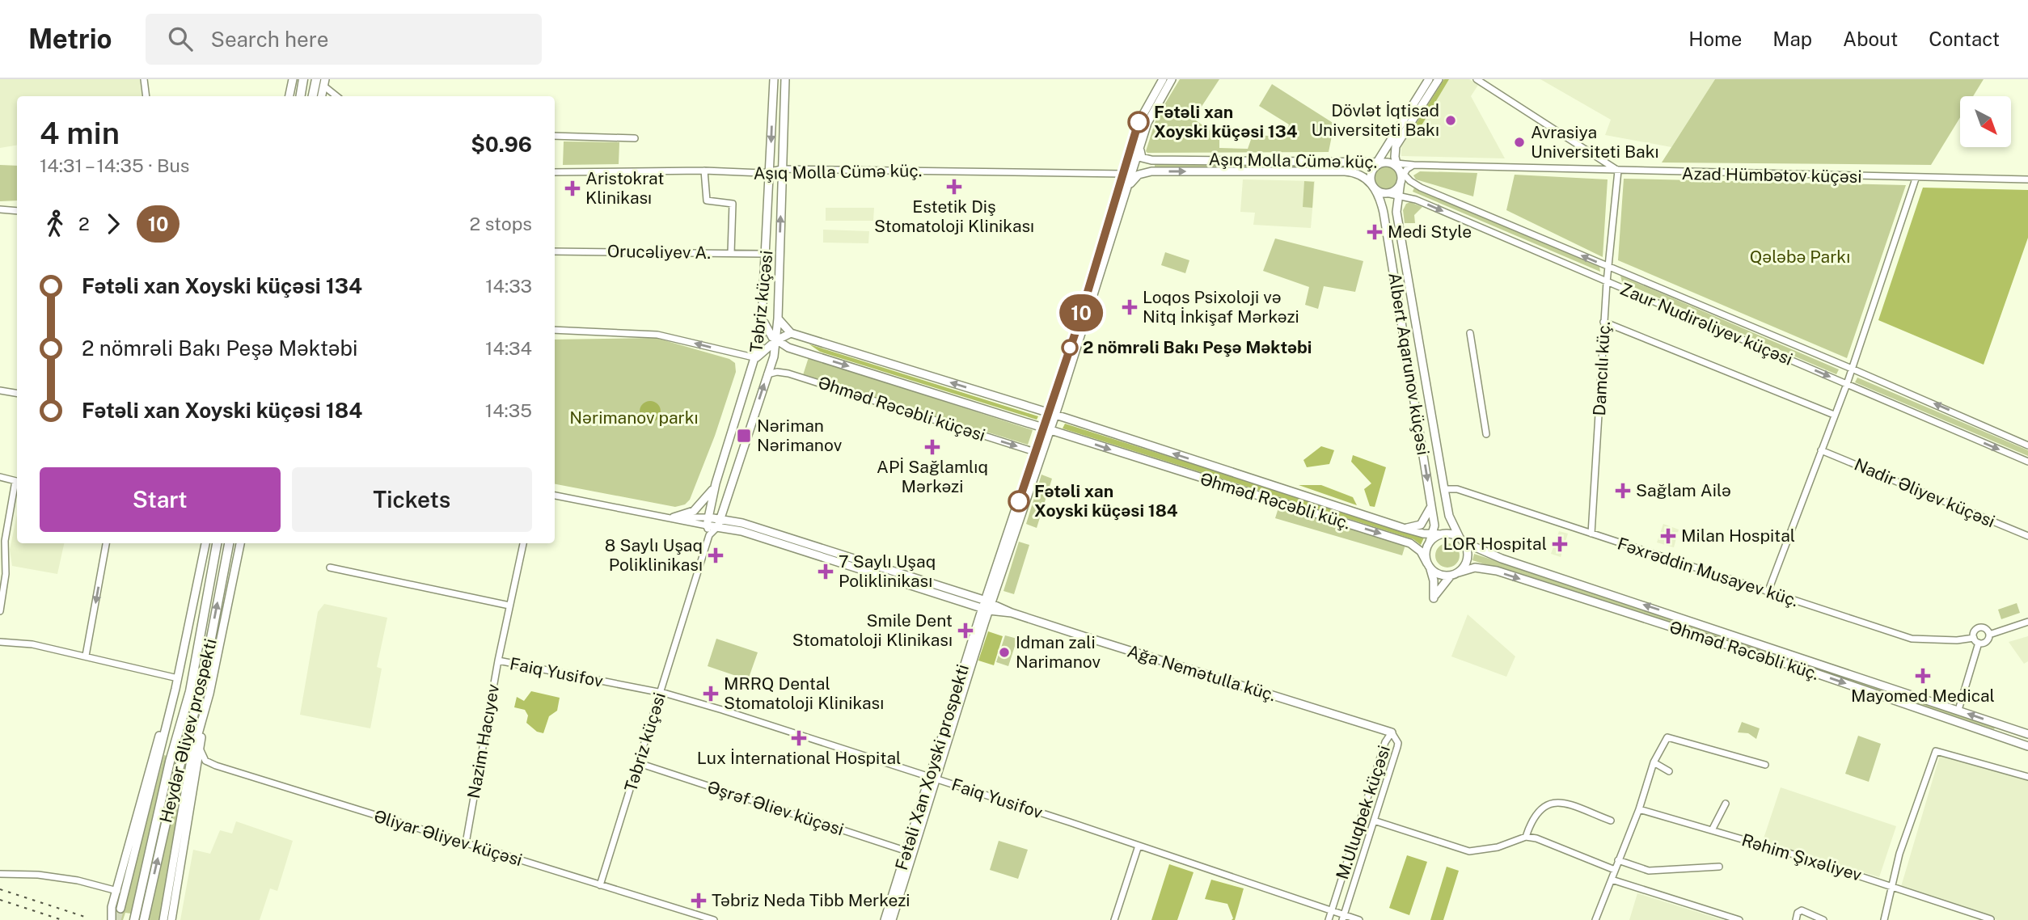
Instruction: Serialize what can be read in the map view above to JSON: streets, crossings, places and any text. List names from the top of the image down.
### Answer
{
  "streets": {
    "highway": ["Heydər Əliyev prospekti"],
    "main road": [
      "Aşıq Molla Cümə küç.",
      "Təbriz küçəsi",
      "Albert Aqarunov küçəsi",
      "Əhməd Rəcəbli küç.",
      "Ağa Nemətulla küç.",
      "Fətəli Xan Xoyski prospekti"
    ],
    "street": [
      "Azad Hümbətov küçəsi",
      "Orucəliyev A.",
      "Zaur Nudirəliyev küçəsi",
      "Damcılı küç.",
      "Əhməd Rəcəbli küçəsi",
      "Nadir Əliyev küçəsi",
      "Fəxrəddin Musayev küç.",
      "Faiq Yusifov",
      "Nazim Hacıyev",
      "Əşrəf Əliev küçəsi",
      "M.Uluqbek küçəsi",
      "Əliyar Əliyev küçəsi",
      "Rəhim Şıxəliyev"
    ]
  },
  "crossings": [
    ["Aşıq Molla Cümə küç.", "Azad Hümbətov küçəsi"],
    ["Aşıq Molla Cümə küç.", "Təbriz küçəsi"],
    ["Aşıq Molla Cümə küç.", "Zaur Nudirəliyev küçəsi"],
    ["Aşıq Molla Cümə küç.", "Albert Aqarunov küçəsi"],
    ["Azad Hümbətov küçəsi", "Zaur Nudirəliyev küçəsi"],
    ["Azad Hümbətov küçəsi", "Albert Aqarunov küçəsi"],
    ["Azad Hümbətov küçəsi", "Damcılı küç."],
    ["Orucəliyev A.", "Təbriz küçəsi"],
    ["Təbriz küçəsi", "Əhməd Rəcəbli küçəsi"],
    ["Təbriz küçəsi", "Əhməd Rəcəbli küç."],
    ["Təbriz küçəsi", "Faiq Yusifov"],
    ["Təbriz küçəsi", "Əşrəf Əliev küçəsi"],
    ["Təbriz küçəsi", "Əliyar Əliyev küçəsi"],
    ["Zaur Nudirəliyev küçəsi", "Albert Aqarunov küçəsi"],
    ["Zaur Nudirəliyev küçəsi", "Damcılı küç."],
    ["Albert Aqarunov küçəsi", "Əhməd Rəcəbli küç."],
    ["Albert Aqarunov küçəsi", "Fəxrəddin Musayev küç."],
    ["Damcılı küç.", "Fəxrəddin Musayev küç."],
    ["Əhməd Rəcəbli küçəsi", "Fətəli Xan Xoyski prospekti"],
    ["Əhməd Rəcəbli küç.", "Fətəli Xan Xoyski prospekti"],
    ["Faiq Yusifov", "Nazim Hacıyev"],
    ["Faiq Yusifov", "Fətəli Xan Xoyski prospekti"],
    ["Faiq Yusifov", "M.Uluqbek küçəsi"],
    ["Ağa Nemətulla küç.", "Fətəli Xan Xoyski prospekti"],
    ["Ağa Nemətulla küç.", "M.Uluqbek küçəsi"],
    ["Nazim Hacıyev", "Əliyar Əliyev küçəsi"],
    ["Fətəli Xan Xoyski prospekti", "Əşrəf Əliev küçəsi"]
  ],
  "one_way": ["Əhməd Rəcəbli küçəsi"],
  "parks": ["Qələbə Parkı", "Nərimanov parkı"],
  "places": {
    "other": [
      "Dövlət İqtisad Universiteti Bakı",
      "Fətəli xan Xoyski küçəsi 134",
      "Avrasiya Universiteti Bakı",
      "2 nömrəli Bakı Peşə Məktəbi",
      "Fətəli xan Xoyski küçəsi 184",
      "Idman zali Narimanov"
    ],
    "health": [
      "Estetik Diş Stomatoloji Klinikası",
      "Aristokrat Klinikası",
      "Medi Style",
      "Loqos Psixoloji və Nitq İnkişaf Mərkəzi",
      "APİ Sağlamlıq Mərkəzi",
      "Sağlam Ailə",
      "Milan Hospital",
      "LOR Hospital",
      "8 Saylı Uşaq Poliklinikası",
      "7 Saylı Uşaq Poliklinikası",
      "Smile Dent Stomatoloji Klinikası",
      "Mayomed Medical",
      "MRRQ Dental Stomatoloji Klinikası",
      "Lux İnternational Hospital",
      "Təbriz Neda Tibb Merkezi"
    ],
    "transit": ["Nəriman Nərimanov"]
  },
  "lines": ["bus line 10"],
  "north": "bottom right",
  "page": {
    "header": "Metrio",
    "search": "Search here",
    "nav": [
      "Home",
      "Map",
      "About",
      "Contact"
    ],
    "on_map": "10",
    "heading": ["4 min", "14:31 – 14:35 · Bus", "$0.96"],
    "legs": ["2", "10", "2 stops"],
    "list": [
      {
        "name": "Fətəli xan Xoyski küçəsi 134",
        "value": "14:33"
      },
      {
        "name": "2 nömrəli Bakı Peşə Məktəbi",
        "value": "14:34"
      },
      {
        "name": "Fətəli xan Xoyski küçəsi 184",
        "value": "14:35"
      }
    ],
    "buttons": ["Start", "Tickets"]
  }
}
